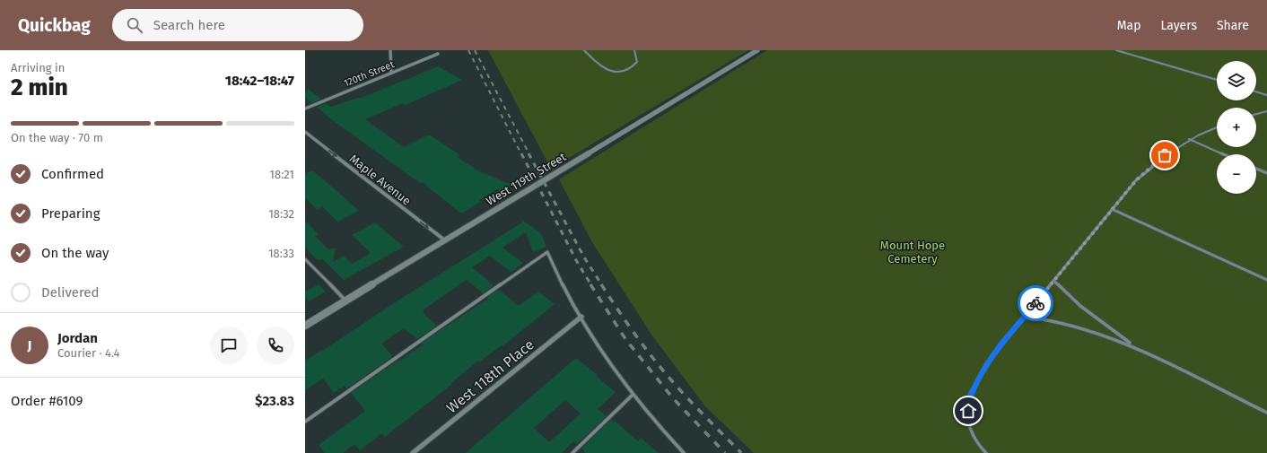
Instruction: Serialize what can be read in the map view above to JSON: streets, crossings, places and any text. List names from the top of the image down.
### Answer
{
  "streets": {
    "street": [
      "120th Street",
      "West 119th Street",
      "Maple Avenue",
      "West 118th Place"
    ]
  },
  "crossings": [
    ["West 119th Street", "Maple Avenue"]
  ],
  "one_way": ["Maple Avenue"],
  "parks": ["Mount Hope Cemetery"],
  "page": {
    "header": "Quickbag",
    "search": "Search here",
    "nav": ["Map", "Layers", "Share"],
    "heading": ["2 min", "Arriving in", "18:42–18:47"],
    "panel": [
      "Jordan",
      "Courier · 4.4",
      "Order #6109",
      "$23.83"
    ],
    "map_buttons": ["+", "−"],
    "bar": "On the way · 70 m",
    "list": [
      ["Confirmed", "18:21"],
      ["Preparing", "18:32"],
      ["On the way", "18:33"],
      "Delivered"
    ],
    "round": "J"
  }
}
